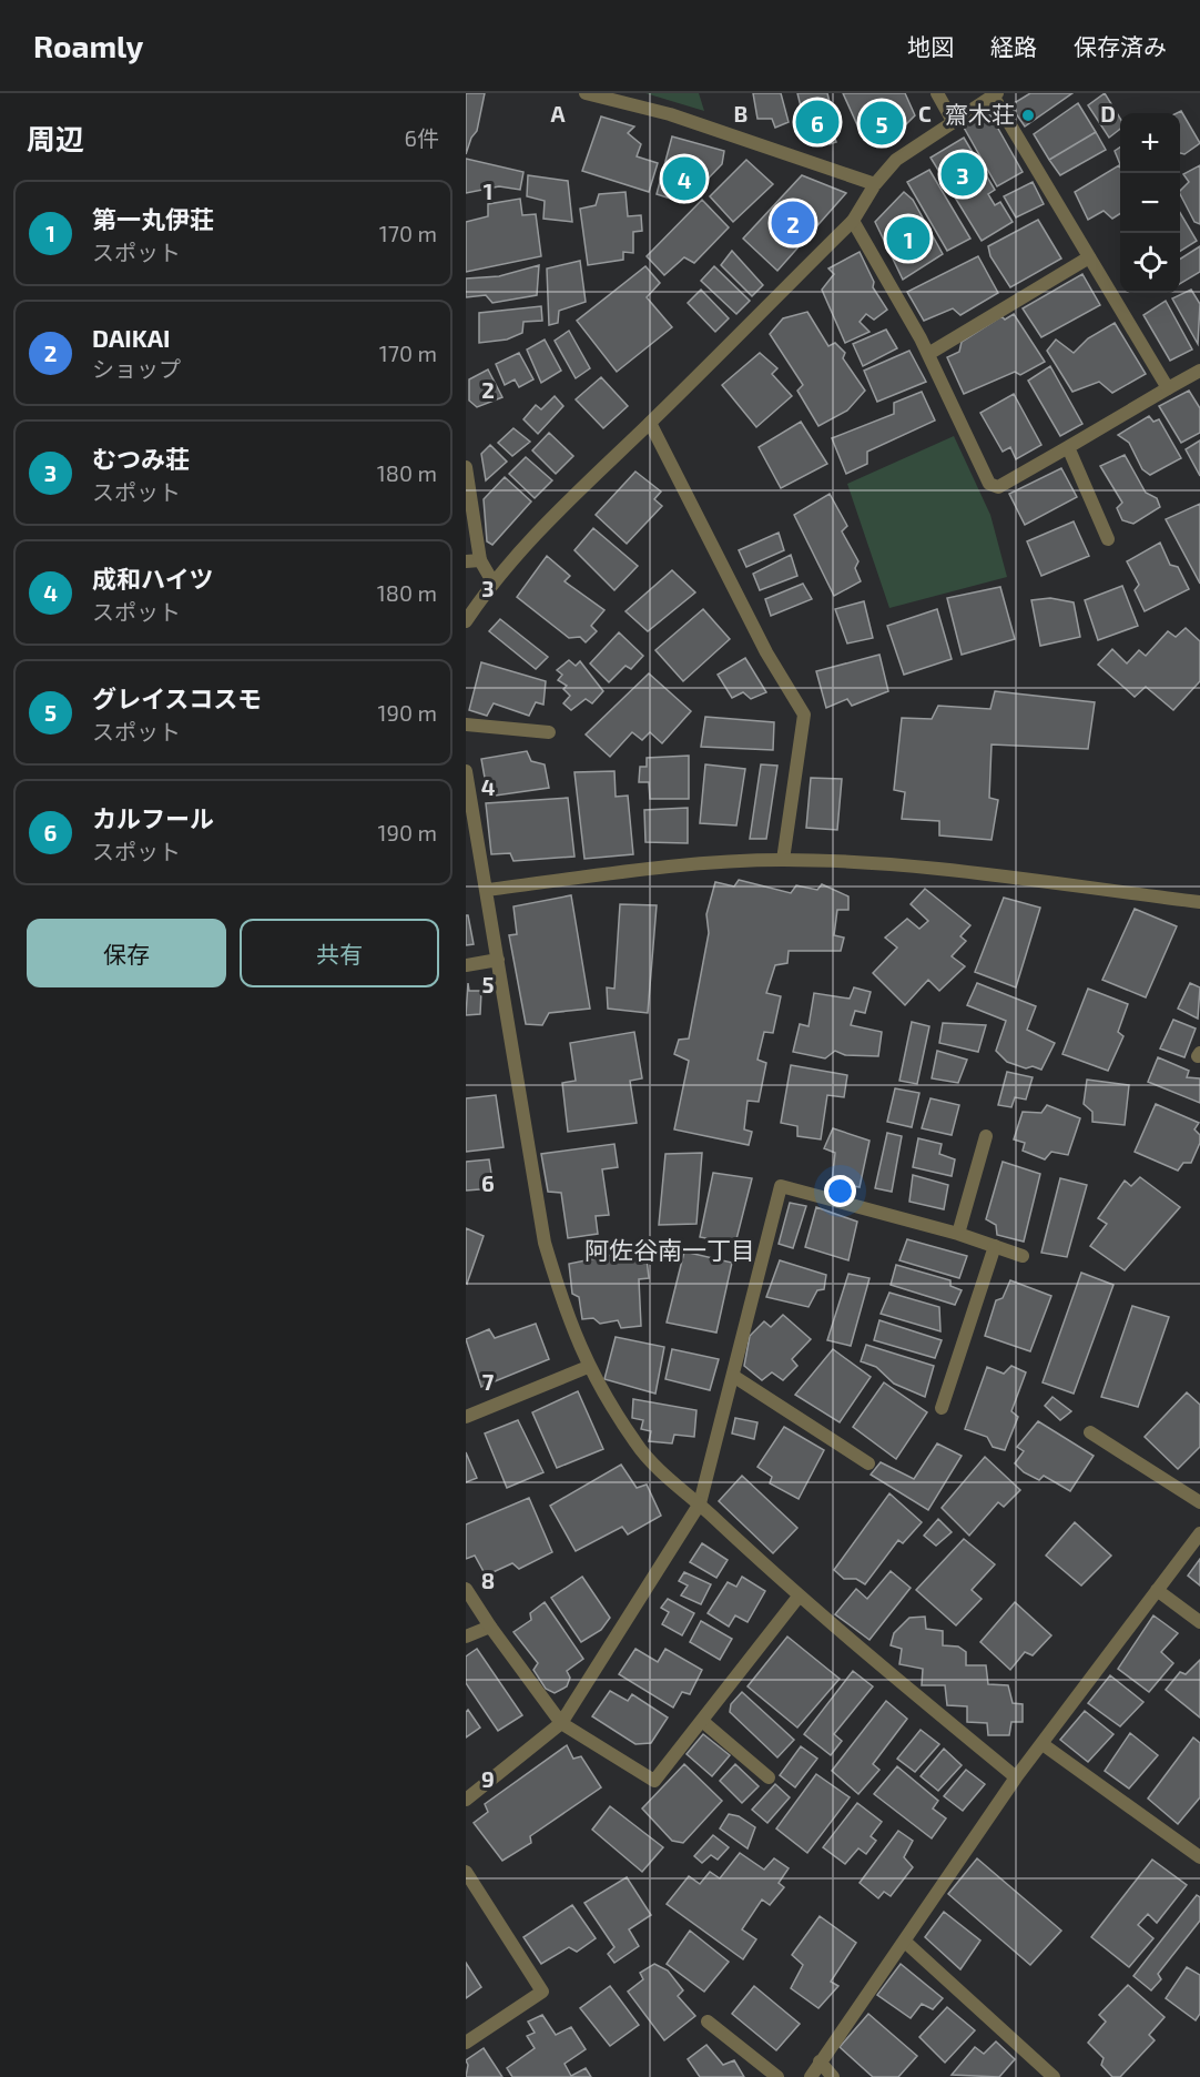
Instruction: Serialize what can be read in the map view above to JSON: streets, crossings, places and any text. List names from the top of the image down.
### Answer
{
  "districts": ["阿佐谷南一丁目"],
  "places": ["齋木荘"],
  "page": {
    "header": "Roamly",
    "nav": ["地図", "経路", "保存済み"],
    "heading": ["周辺", "6件"],
    "pins": [
      "6",
      "5",
      "3",
      "4",
      "2",
      "1"
    ],
    "map_buttons": ["+", "−"],
    "list": [
      {
        "mark": "1",
        "name": "第一丸伊荘",
        "note": "スポット",
        "value": "170 m"
      },
      {
        "mark": "2",
        "name": "DAIKAI",
        "note": "ショップ",
        "value": "170 m"
      },
      {
        "mark": "3",
        "name": "むつみ荘",
        "note": "スポット",
        "value": "180 m"
      },
      {
        "mark": "4",
        "name": "成和ハイツ",
        "note": "スポット",
        "value": "180 m"
      },
      {
        "mark": "5",
        "name": "グレイスコスモ",
        "note": "スポット",
        "value": "190 m"
      },
      {
        "mark": "6",
        "name": "カルフール",
        "note": "スポット",
        "value": "190 m"
      }
    ],
    "buttons": ["保存", "共有"]
  },
  "grid": {
    "columns": [
      "A",
      "B",
      "C",
      "D"
    ],
    "rows": [
      "1",
      "2",
      "3",
      "4",
      "5",
      "6",
      "7",
      "8",
      "9"
    ]
  }
}
